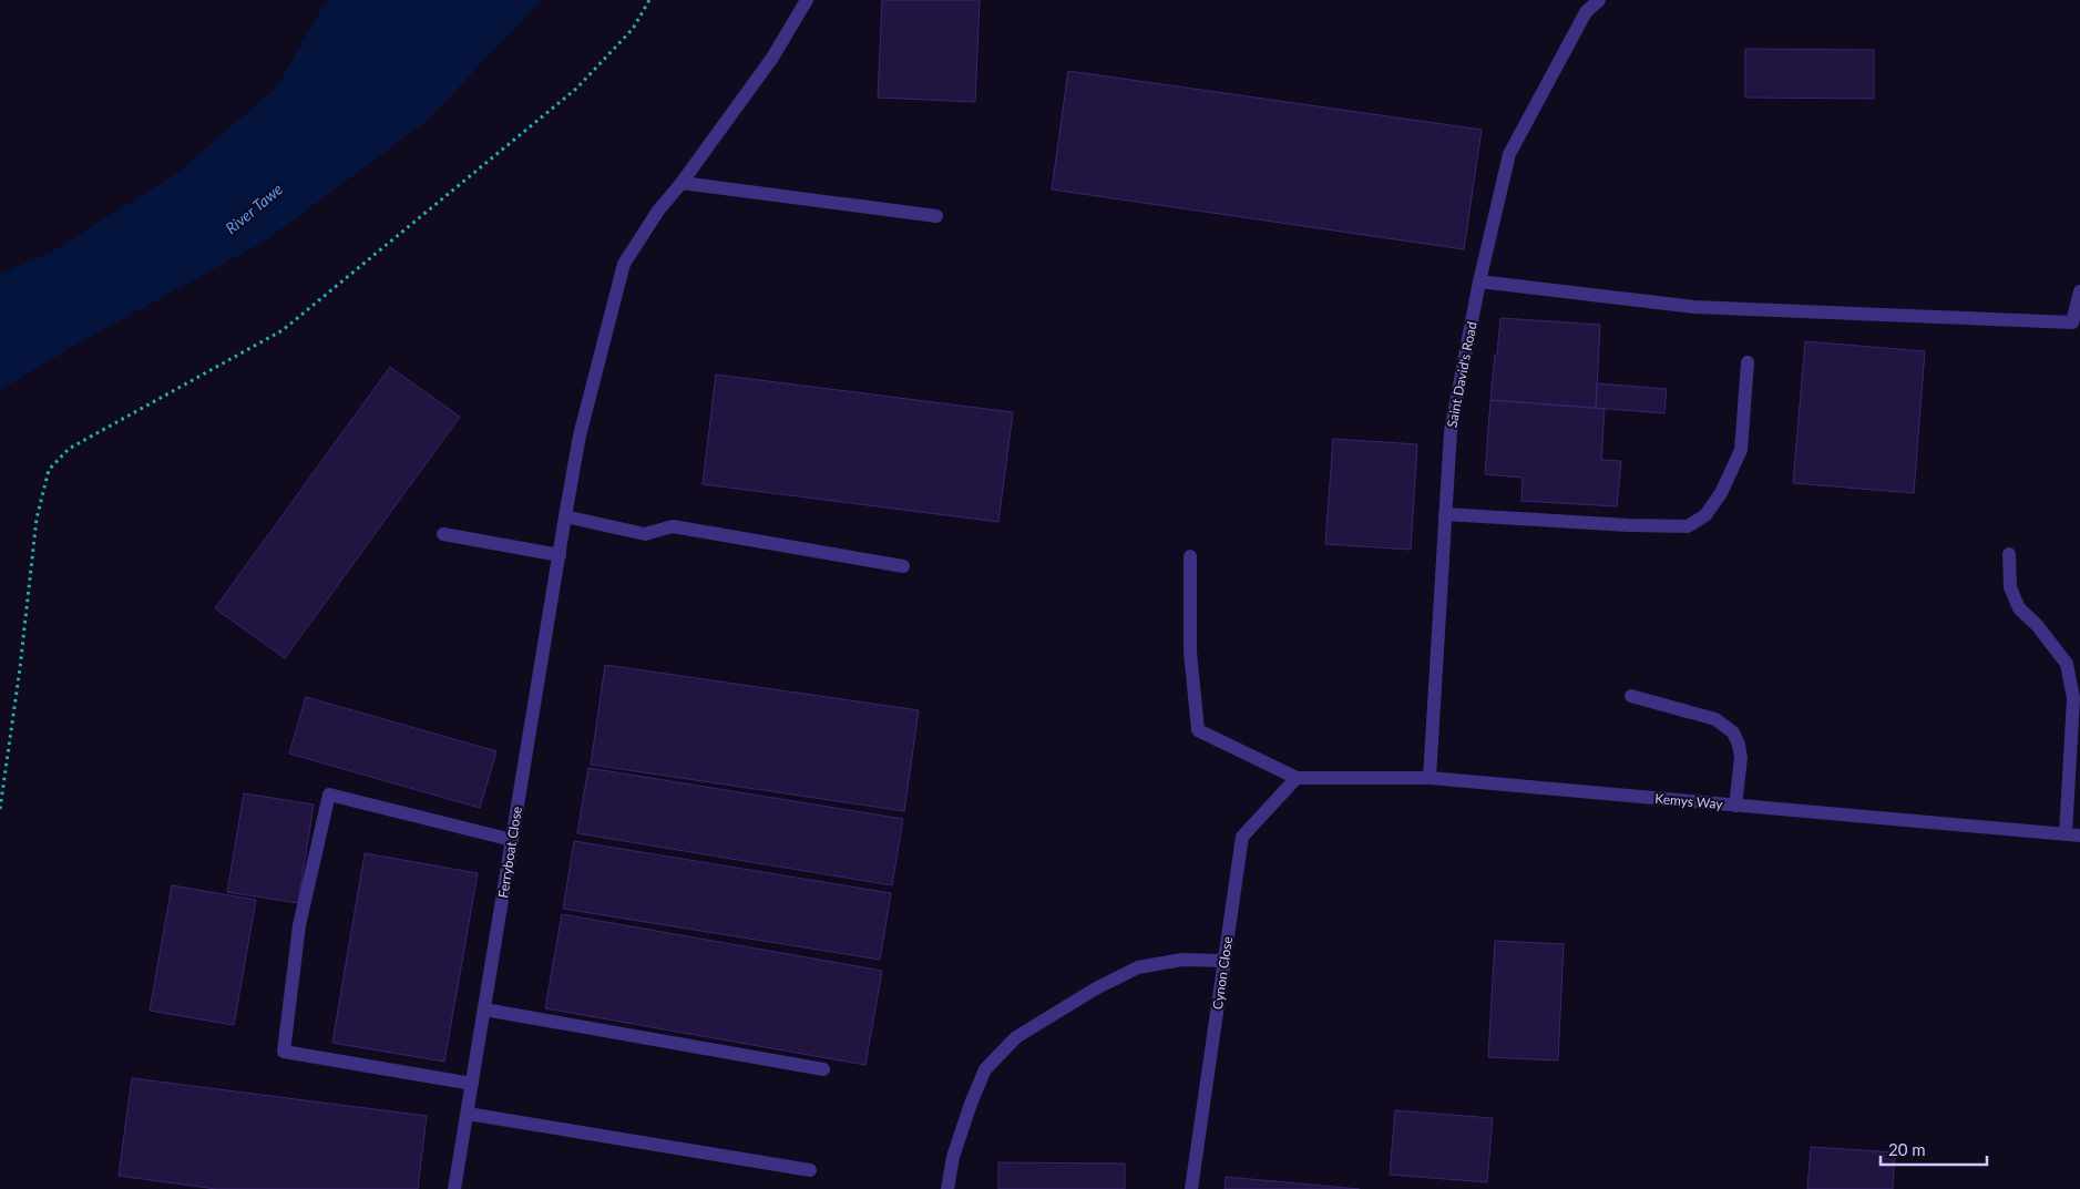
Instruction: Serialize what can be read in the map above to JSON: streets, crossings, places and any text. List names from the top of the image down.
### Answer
{
  "streets": {
    "street": [
      "Saint David's Road",
      "Kemys Way",
      "Ferryboat Close",
      "Cynon Close"
    ]
  },
  "crossings": [
    ["Saint David's Road", "Kemys Way"],
    ["Kemys Way", "Cynon Close"]
  ],
  "water": ["River Tawe"],
  "scale_bar": "20 m"
}
